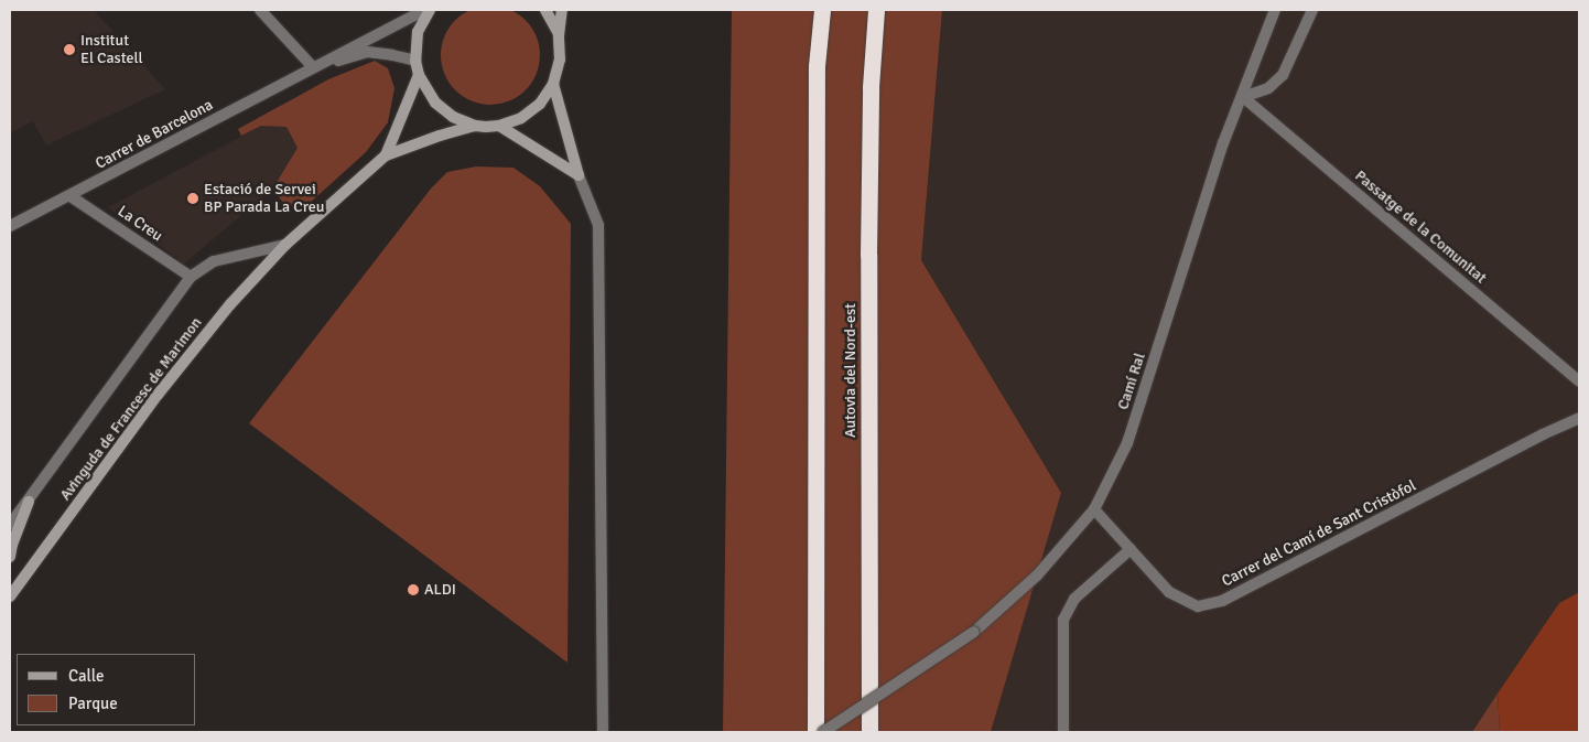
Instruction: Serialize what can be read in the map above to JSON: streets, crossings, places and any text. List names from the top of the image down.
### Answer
{
  "streets": {
    "highway": ["Autovia del Nord-est"],
    "main road": ["Avinguda de Francesc de Marimon"],
    "street": [
      "Carrer de Barcelona",
      "La Creu",
      "Passatge de la Comunitat",
      "Camí Ral",
      "Carrer del Camí de Sant Cristòfol"
    ]
  },
  "crossings": [
    ["Carrer de Barcelona", "La Creu"],
    ["La Creu", "Avinguda de Francesc de Marimon"],
    ["Passatge de la Comunitat", "Camí Ral"],
    ["Camí Ral", "Carrer del Camí de Sant Cristòfol"]
  ],
  "places": ["Institut El Castell", "Estació de Servei BP Parada La Creu", "ALDI"],
  "legend": ["Calle", "Parque"]
}
